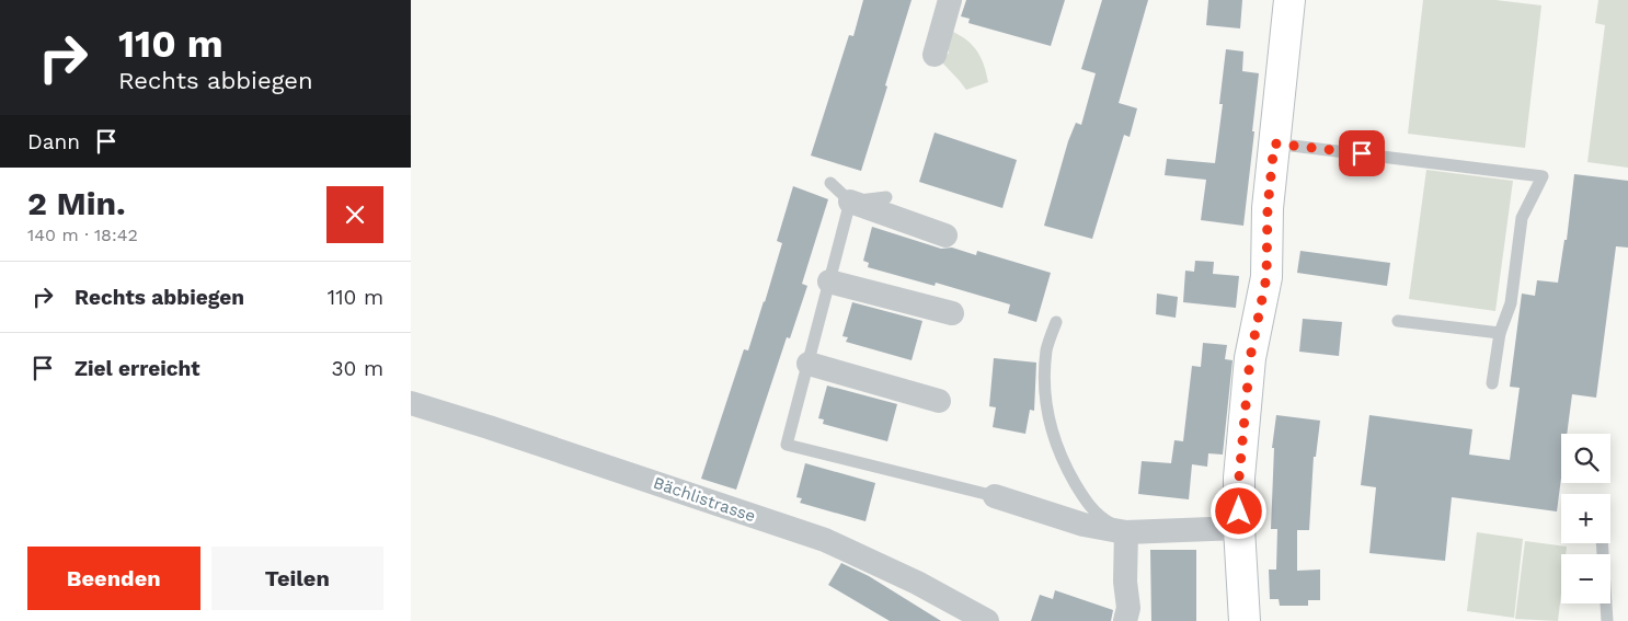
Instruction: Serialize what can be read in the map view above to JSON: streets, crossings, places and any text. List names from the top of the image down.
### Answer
{
  "streets": {
    "street": ["Bächlistrasse"]
  },
  "page": {
    "turn": ["110 m", "Rechts abbiegen"],
    "then": "Dann",
    "heading": ["2 Min.", "140 m · 18:42"],
    "list": [
      {
        "name": "Rechts abbiegen",
        "value": "110 m"
      },
      {
        "name": "Ziel erreicht",
        "value": "30 m"
      }
    ],
    "map_buttons": ["+", "−"],
    "buttons": ["Beenden", "Teilen"]
  }
}
